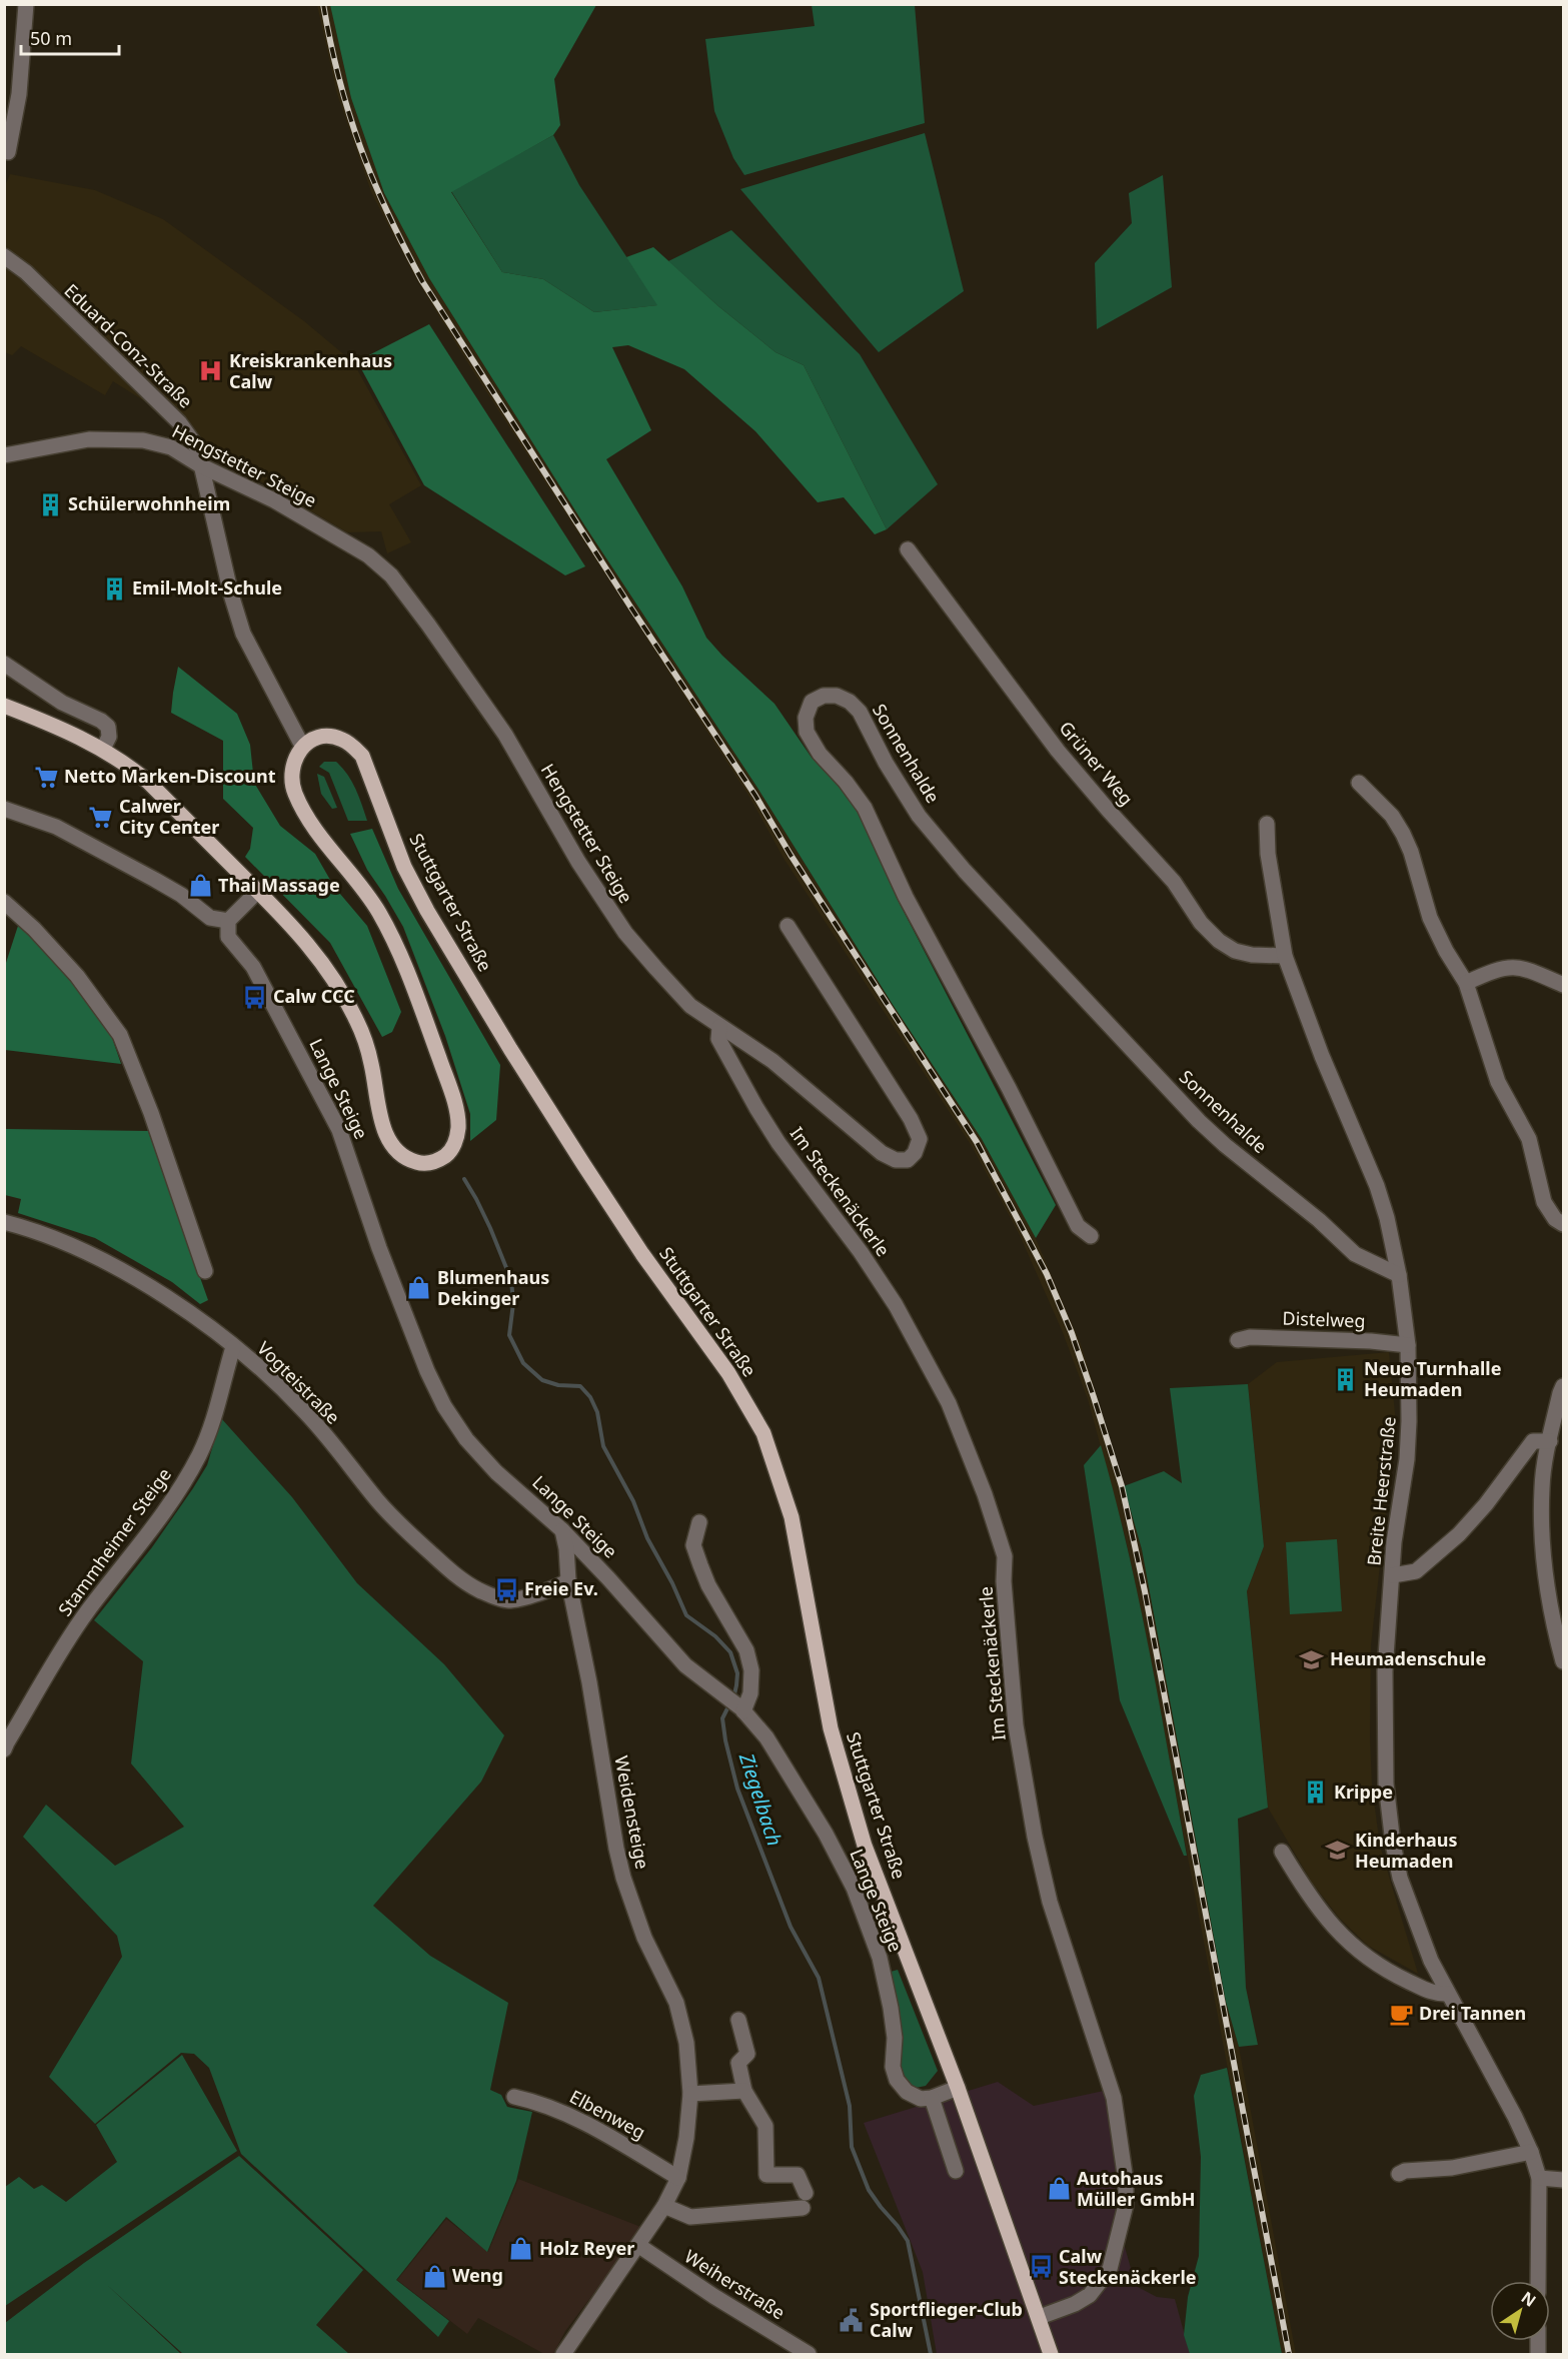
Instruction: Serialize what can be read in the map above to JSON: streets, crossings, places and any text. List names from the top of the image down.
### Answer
{
  "streets": {
    "main road": ["Stuttgarter Straße"],
    "street": [
      "Eduard-Conz-Straße",
      "Hengstetter Steige",
      "Sonnenhalde",
      "Grüner Weg",
      "Lange Steige",
      "Im Steckenäckerle",
      "Distelweg",
      "Vogteistraße",
      "Breite Heerstraße",
      "Stammheimer Steige",
      "Weidensteige",
      "Elbenweg",
      "Weiherstraße"
    ]
  },
  "crossings": [
    ["Eduard-Conz-Straße", "Hengstetter Steige"],
    ["Eduard-Conz-Straße", "Stuttgarter Straße"],
    ["Hengstetter Steige", "Im Steckenäckerle"],
    ["Sonnenhalde", "Breite Heerstraße"],
    ["Grüner Weg", "Breite Heerstraße"],
    ["Stuttgarter Straße", "Im Steckenäckerle"],
    ["Lange Steige", "Weidensteige"],
    ["Distelweg", "Breite Heerstraße"],
    ["Vogteistraße", "Stammheimer Steige"],
    ["Vogteistraße", "Weidensteige"],
    ["Weidensteige", "Elbenweg"],
    ["Weidensteige", "Weiherstraße"]
  ],
  "water": ["Ziegelbach"],
  "places": {
    "hospital": ["Kreiskrankenhaus Calw"],
    "building": [
      "Schülerwohnheim",
      "Emil-Molt-Schule",
      "Neue Turnhalle Heumaden",
      "Krippe"
    ],
    "supermarket": ["Netto Marken-Discount", "Calwer City Center"],
    "shop": [
      "Thai Massage",
      "Blumenhaus Dekinger",
      "Autohaus Müller GmbH",
      "Holz Reyer",
      "Weng"
    ],
    "bus stop": ["Calw CCC", "Freie Ev.", "Calw Steckenäckerle"],
    "school or university": ["Heumadenschule", "Kinderhaus Heumaden"],
    "cafe": ["Drei Tannen"],
    "public building": ["Sportflieger-Club Calw"]
  },
  "scale_bar": "50 m",
  "north": "top right"
}
